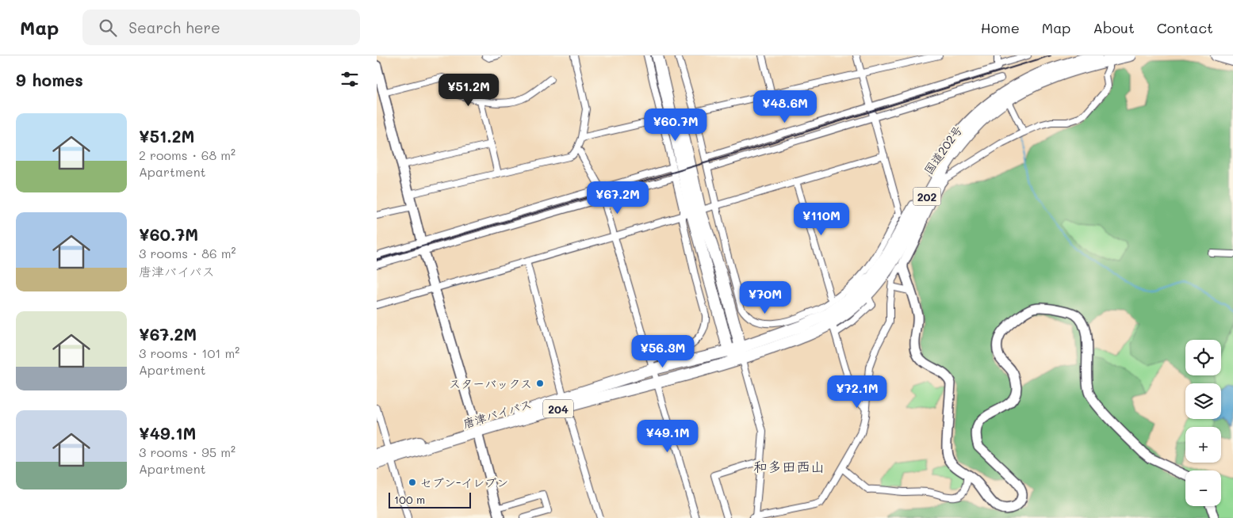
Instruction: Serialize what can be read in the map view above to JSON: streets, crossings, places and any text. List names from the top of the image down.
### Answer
{
  "streets": {
    "highway": [
      "国道202号",
      "202",
      "204",
      "唐津バイパス"
    ]
  },
  "crossings": [
    ["国道202号", "唐津バイパス"]
  ],
  "districts": ["和多田西山"],
  "places": ["スターバックス", "セブン-イレブン"],
  "scale_bar": "100 m",
  "page": {
    "header": "Map",
    "search": "Search here",
    "nav": [
      "Home",
      "Map",
      "About",
      "Contact"
    ],
    "heading": "9 homes",
    "price": [
      "¥51.2M",
      "¥48.6M",
      "¥60.7M",
      "¥67.2M",
      "¥110M",
      "¥70M",
      "¥56.3M",
      "¥72.1M",
      "¥49.1M"
    ],
    "list": [
      {
        "name": "¥51.2M",
        "note": "2 rooms · 68 m² · Apartment"
      },
      {
        "name": "¥60.7M",
        "note": "3 rooms · 86 m² · 唐津バイパス"
      },
      {
        "name": "¥67.2M",
        "note": "3 rooms · 101 m² · Apartment"
      },
      {
        "name": "¥49.1M",
        "note": "3 rooms · 95 m² · Apartment"
      }
    ],
    "map_buttons": ["+", "−"],
    "scale": "100 m"
  }
}
